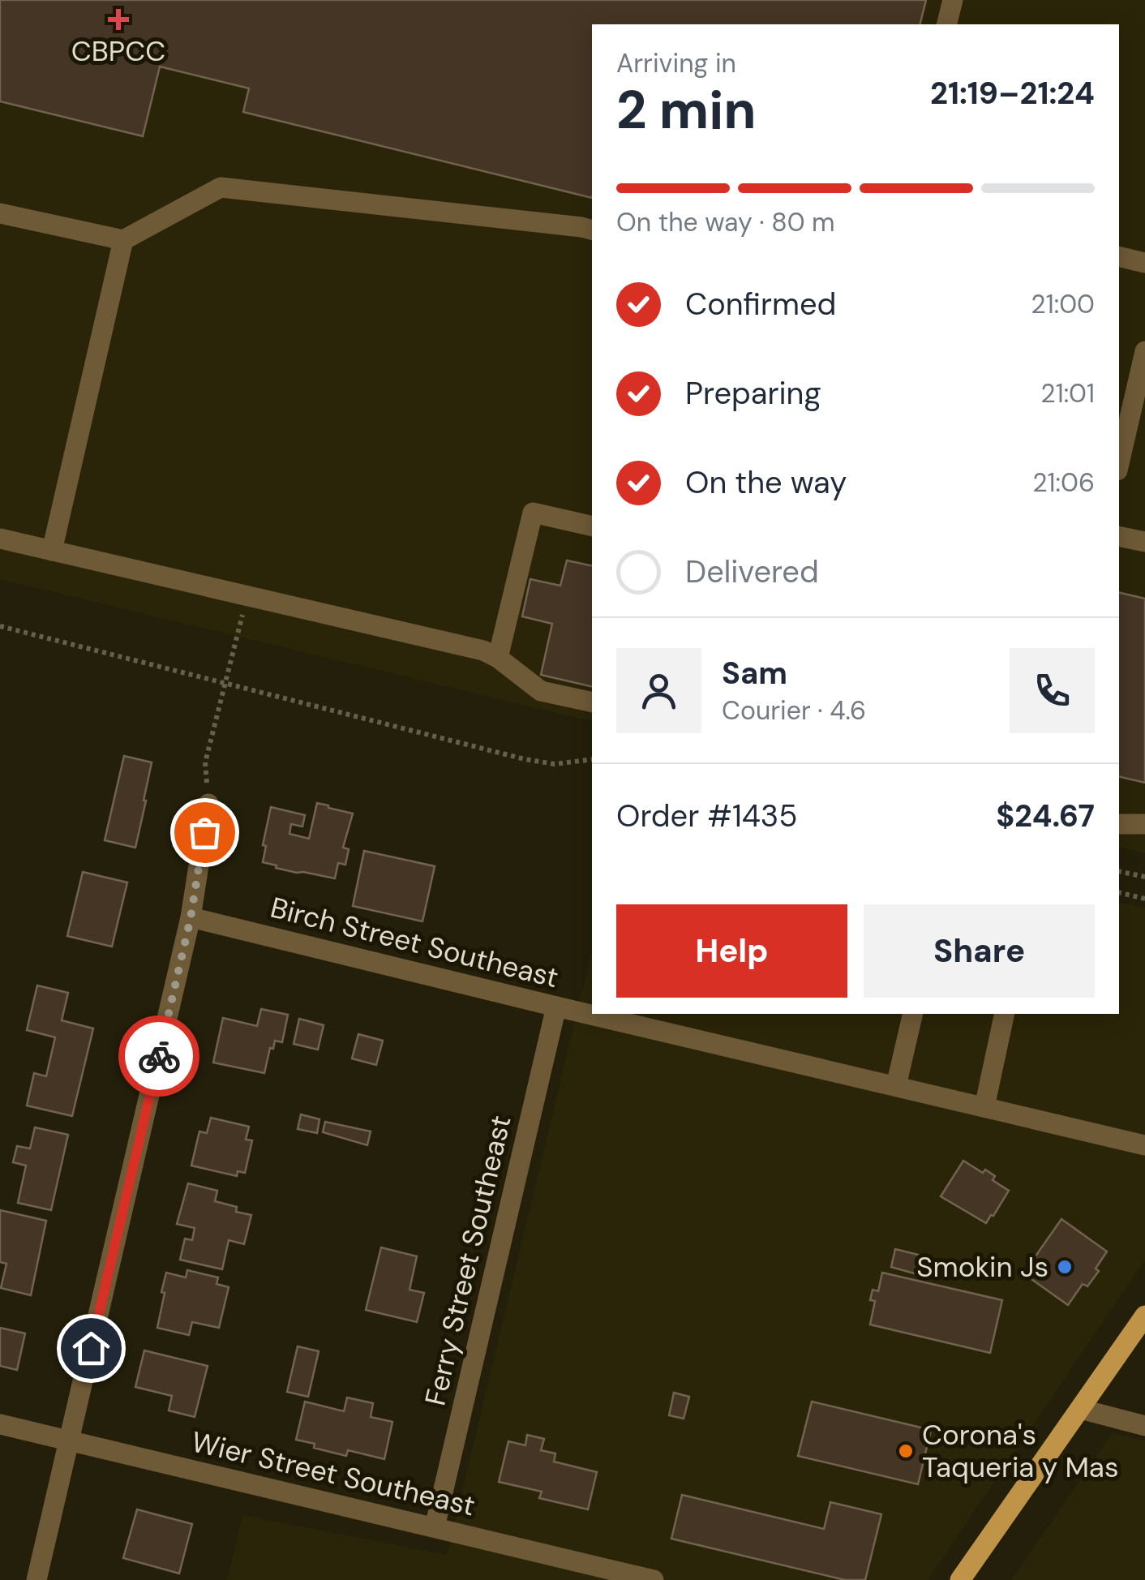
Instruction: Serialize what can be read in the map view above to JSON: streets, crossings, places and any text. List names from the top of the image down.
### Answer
{
  "streets": {
    "street": ["Birch Street Southeast", "Ferry Street Southeast", "Wier Street Southeast"]
  },
  "crossings": [
    ["Birch Street Southeast", "Ferry Street Southeast"],
    ["Ferry Street Southeast", "Wier Street Southeast"]
  ],
  "places": {
    "health": ["CBPCC"],
    "other": ["Smokin Js", "Corona's Taqueria y Mas"]
  },
  "page": {
    "heading": ["2 min", "Arriving in", "21:19–21:24"],
    "panel": [
      "Sam",
      "Courier · 4.6",
      "Order #1435",
      "$24.67"
    ],
    "bar": "On the way · 80 m",
    "list": [
      ["Confirmed", "21:00"],
      ["Preparing", "21:01"],
      ["On the way", "21:06"],
      "Delivered"
    ],
    "buttons": ["Help", "Share"]
  }
}
